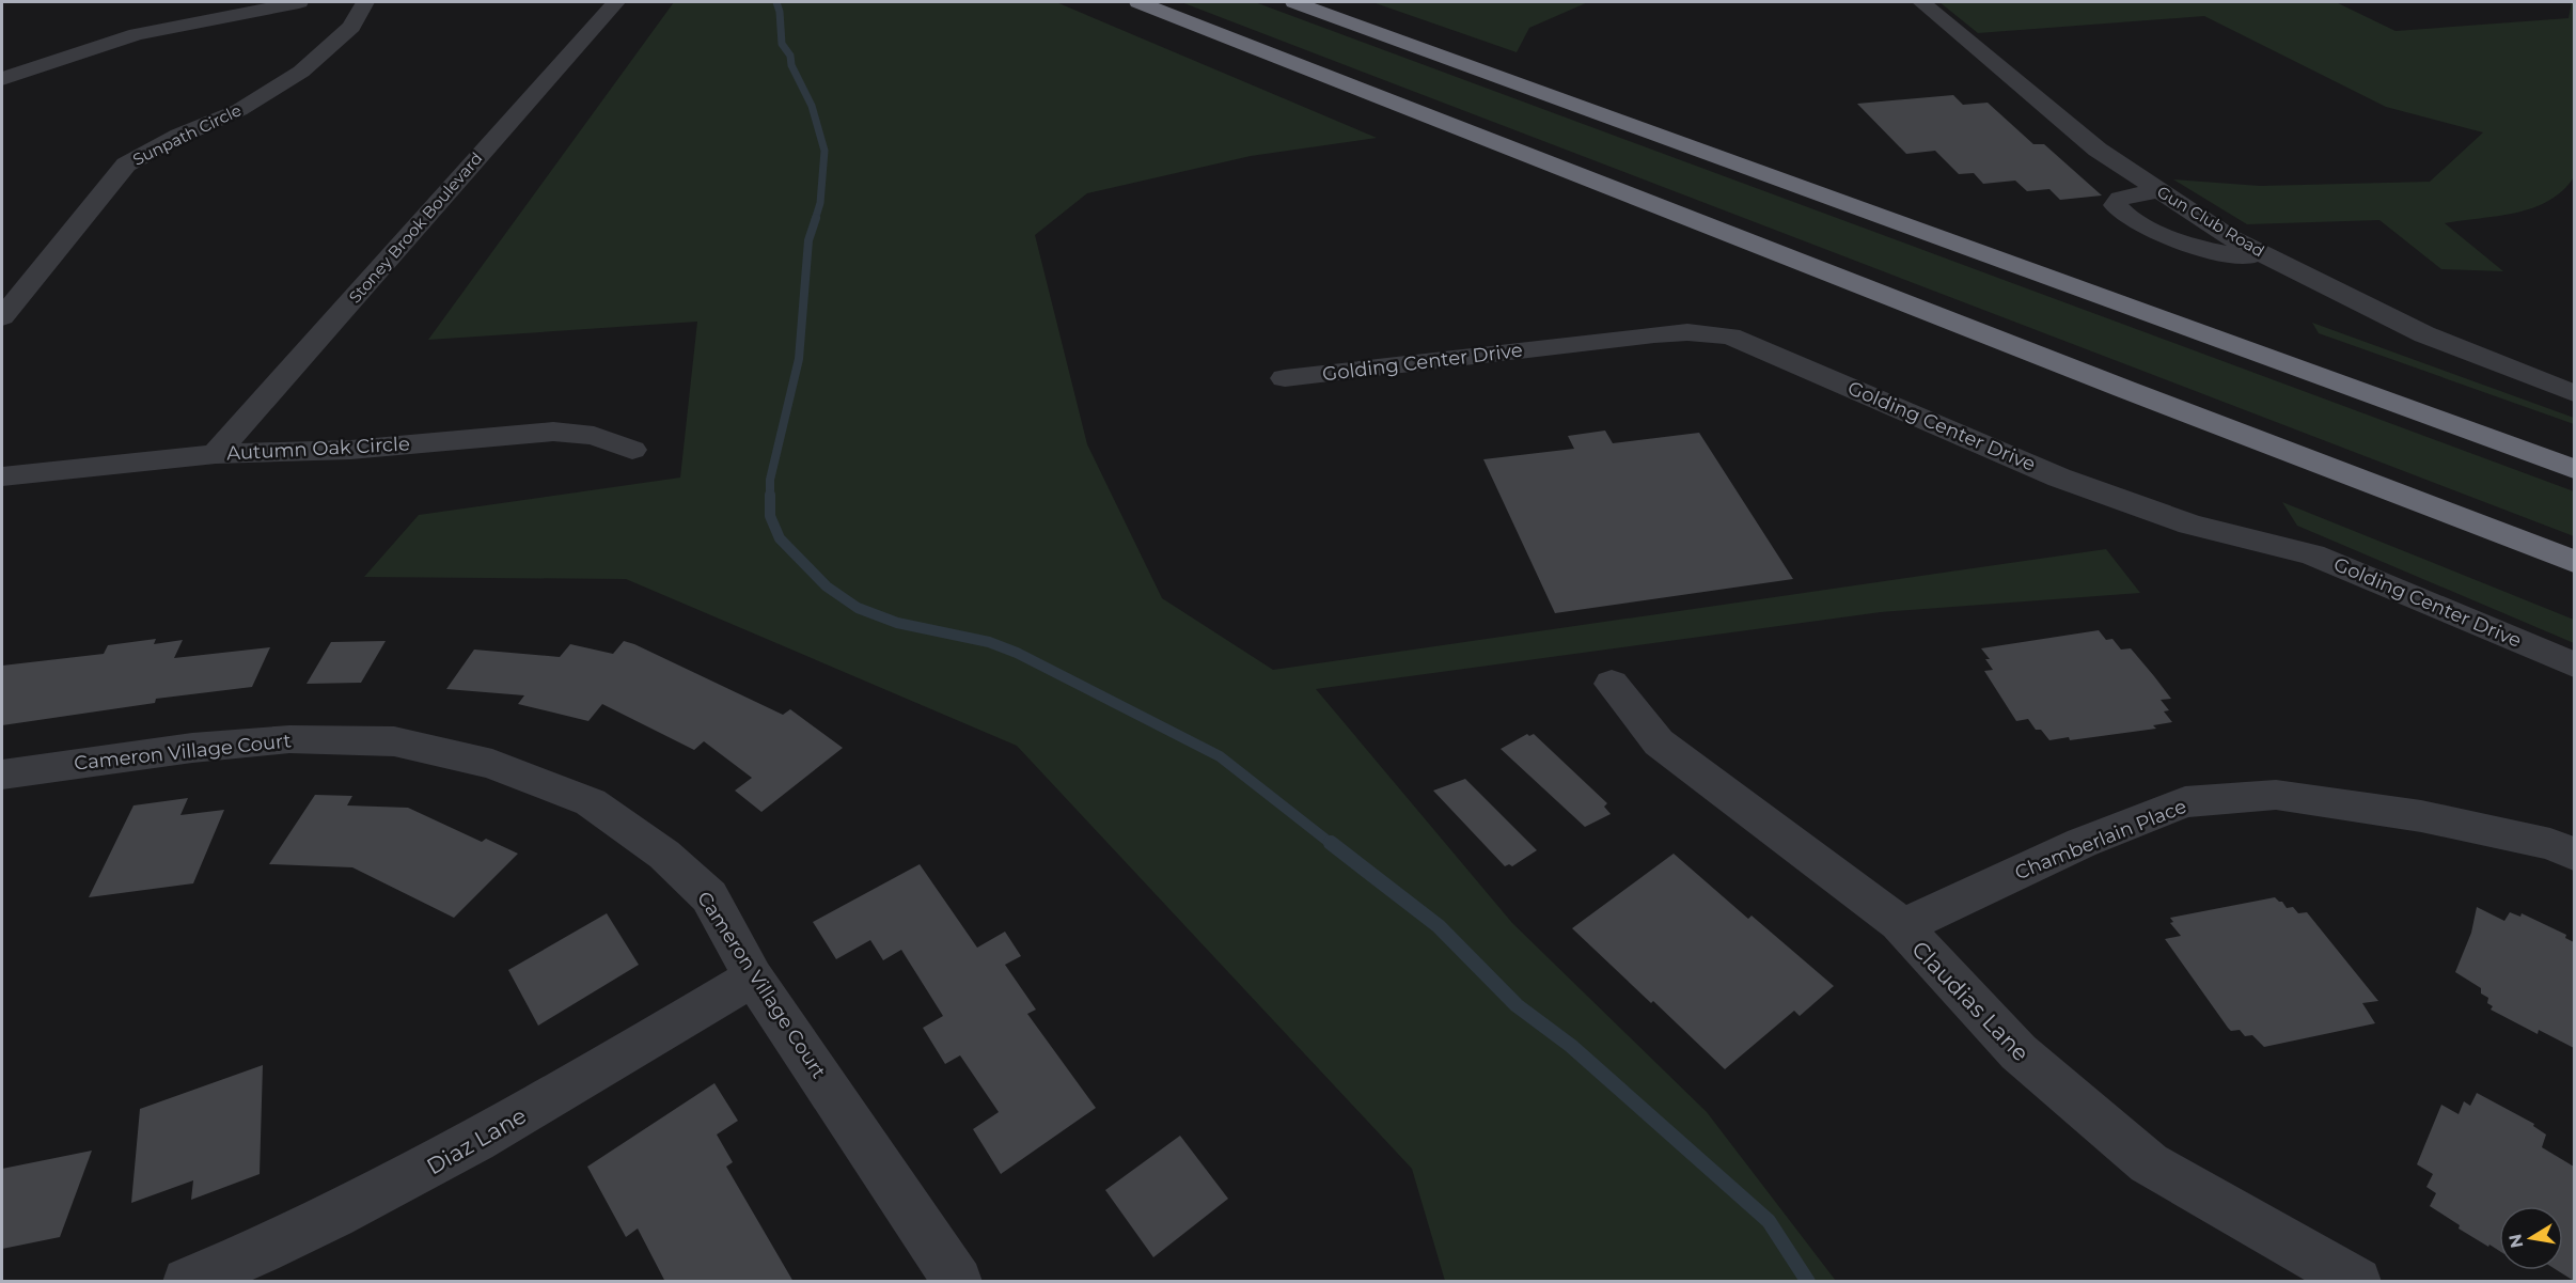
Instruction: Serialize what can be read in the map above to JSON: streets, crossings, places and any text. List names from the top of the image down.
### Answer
{
  "streets": {
    "street": [
      "Sunpath Circle",
      "Gun Club Road",
      "Stoney Brook Boulevard",
      "Golding Center Drive",
      "Autumn Oak Circle",
      "Cameron Village Court",
      "Chamberlain Place",
      "Claudias Lane",
      "Diaz Lane"
    ]
  },
  "crossings": [
    ["Stoney Brook Boulevard", "Autumn Oak Circle"],
    ["Cameron Village Court", "Diaz Lane"],
    ["Chamberlain Place", "Claudias Lane"]
  ],
  "north": "left"
}
